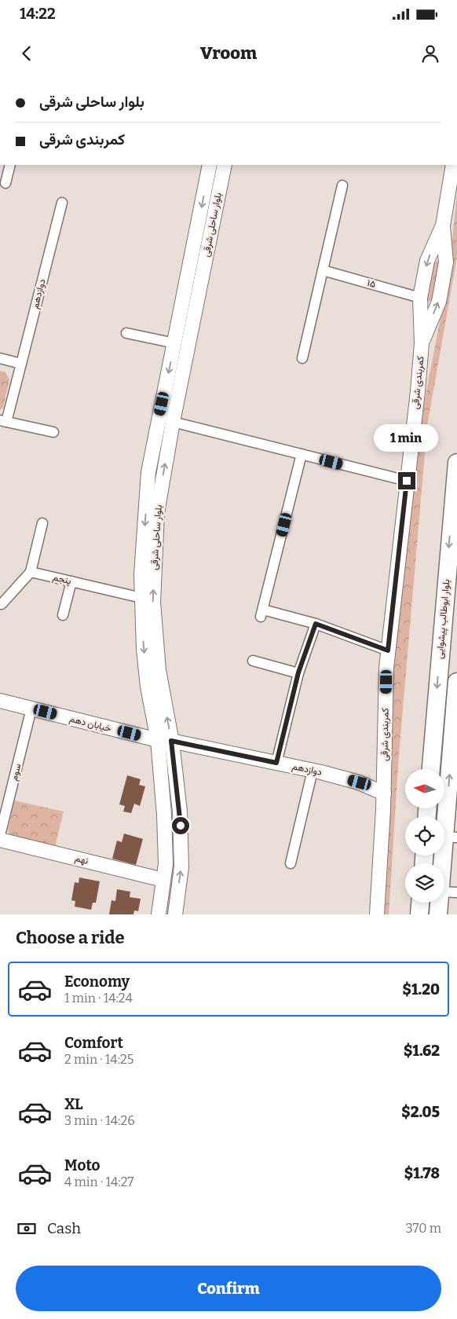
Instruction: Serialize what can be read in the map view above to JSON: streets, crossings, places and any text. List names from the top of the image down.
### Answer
{
  "streets": {
    "highway": ["بلوار ابوطالب پیشوایی"],
    "street": [
      "بلوار ساحلی شرقی",
      "۱۵",
      "دوازدهم",
      "کمربندی شرقی",
      "پنجم",
      "خیابان دهم",
      "سوم",
      "نهم"
    ]
  },
  "crossings": [
    ["بلوار ساحلی شرقی", "دوازدهم"],
    ["بلوار ساحلی شرقی", "پنجم"],
    ["بلوار ساحلی شرقی", "خیابان دهم"],
    ["بلوار ساحلی شرقی", "نهم"],
    ["۱۵", "کمربندی شرقی"],
    ["دوازدهم", "کمربندی شرقی"],
    ["دوازدهم", "خیابان دهم"],
    ["خیابان دهم", "سوم"]
  ],
  "one_way": ["بلوار ابوطالب پیشوایی"],
  "north": "left",
  "page": {
    "status": "14:22",
    "header": "Vroom",
    "banner": ["بلوار ساحلی شرقی", "کمربندی شرقی"],
    "bubble": "1 min",
    "heading": "Choose a ride",
    "list": [
      {
        "name": "Economy",
        "note": "1 min · 14:24",
        "value": "$1.20"
      },
      {
        "name": "Comfort",
        "note": "2 min · 14:25",
        "value": "$1.62"
      },
      {
        "name": "XL",
        "note": "3 min · 14:26",
        "value": "$2.05"
      },
      {
        "name": "Moto",
        "note": "4 min · 14:27",
        "value": "$1.78"
      }
    ],
    "pay": ["Cash", "370 m"],
    "buttons": "Confirm"
  }
}
